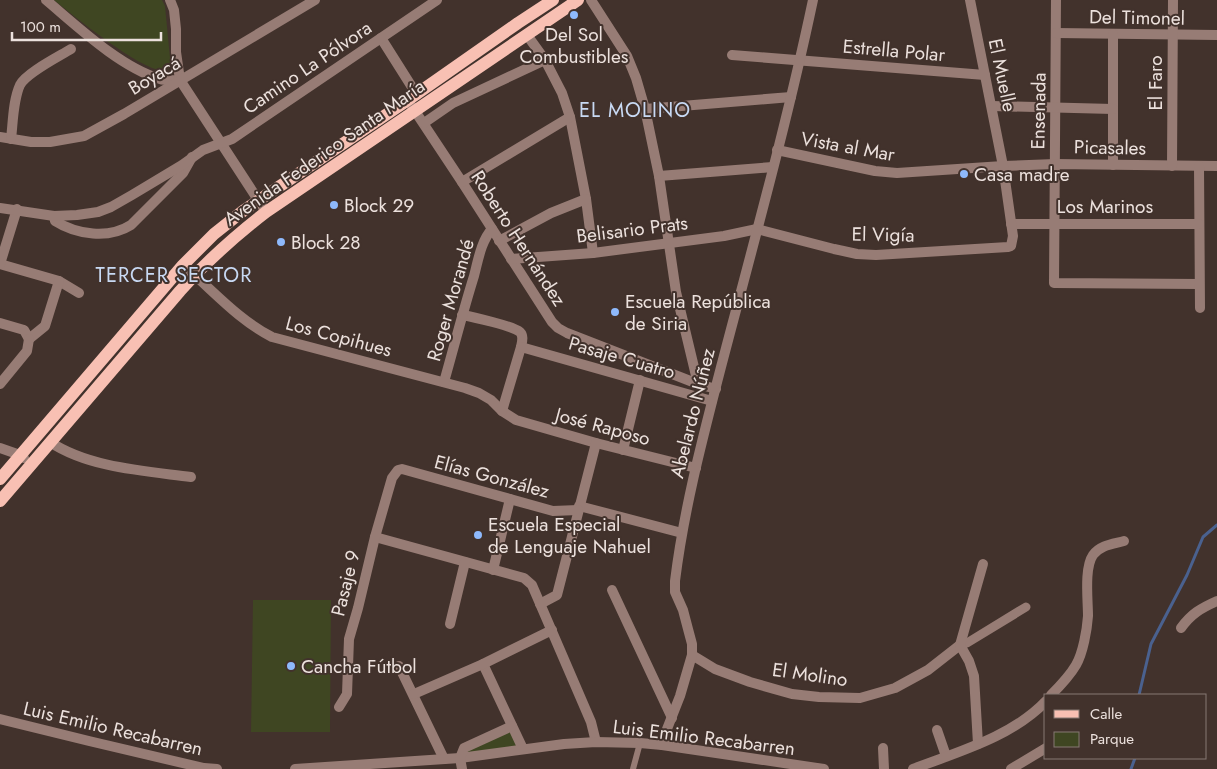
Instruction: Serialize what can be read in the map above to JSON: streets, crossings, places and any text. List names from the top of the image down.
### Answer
{
  "streets": {
    "main road": ["Avenida Federico Santa María"],
    "street": [
      "Del Timonel",
      "Estrella Polar",
      "Camino La Pólvora",
      "Boyacá",
      "El Muelle",
      "El Faro",
      "Ensenada",
      "Vista al Mar",
      "Picasales",
      "Los Marinos",
      "Belisario Prats",
      "El Vigía",
      "Roberto Hernández",
      "Roger Morandé",
      "Los Copihues",
      "Pasaje Cuatro",
      "Abelardo Núñez",
      "José Raposo",
      "Elías González",
      "Pasaje 9",
      "El Molino",
      "Luis Emilio Recabarren"
    ]
  },
  "crossings": [
    ["Del Timonel", "El Faro"],
    ["Del Timonel", "Ensenada"],
    ["Estrella Polar", "El Muelle"],
    ["Estrella Polar", "Abelardo Núñez"],
    ["Camino La Pólvora", "Roberto Hernández"],
    ["El Muelle", "Vista al Mar"],
    ["El Muelle", "Picasales"],
    ["El Muelle", "Los Marinos"],
    ["El Muelle", "El Vigía"],
    ["El Faro", "Picasales"],
    ["Ensenada", "Picasales"],
    ["Ensenada", "Los Marinos"],
    ["Vista al Mar", "Picasales"],
    ["Vista al Mar", "Abelardo Núñez"],
    ["Avenida Federico Santa María", "Roberto Hernández"],
    ["Avenida Federico Santa María", "Los Copihues"],
    ["Belisario Prats", "El Vigía"],
    ["Belisario Prats", "Roberto Hernández"],
    ["Belisario Prats", "Abelardo Núñez"],
    ["El Vigía", "Abelardo Núñez"],
    ["Roberto Hernández", "Roger Morandé"],
    ["Roberto Hernández", "Abelardo Núñez"],
    ["Roger Morandé", "Los Copihues"],
    ["Roger Morandé", "Pasaje Cuatro"],
    ["Los Copihues", "José Raposo"],
    ["Pasaje Cuatro", "Abelardo Núñez"],
    ["Abelardo Núñez", "José Raposo"],
    ["Abelardo Núñez", "Elías González"],
    ["Abelardo Núñez", "El Molino"],
    ["Abelardo Núñez", "Luis Emilio Recabarren"],
    ["Elías González", "Pasaje 9"]
  ],
  "districts": ["EL MOLINO", "TERCER SECTOR"],
  "places": [
    "Del Sol Combustibles",
    "Casa madre",
    "Block 29",
    "Block 28",
    "Escuela República de Siria",
    "Escuela Especial de Lenguaje Nahuel",
    "Cancha Fútbol"
  ],
  "legend": ["Calle", "Parque"],
  "scale_bar": "100 m"
}
